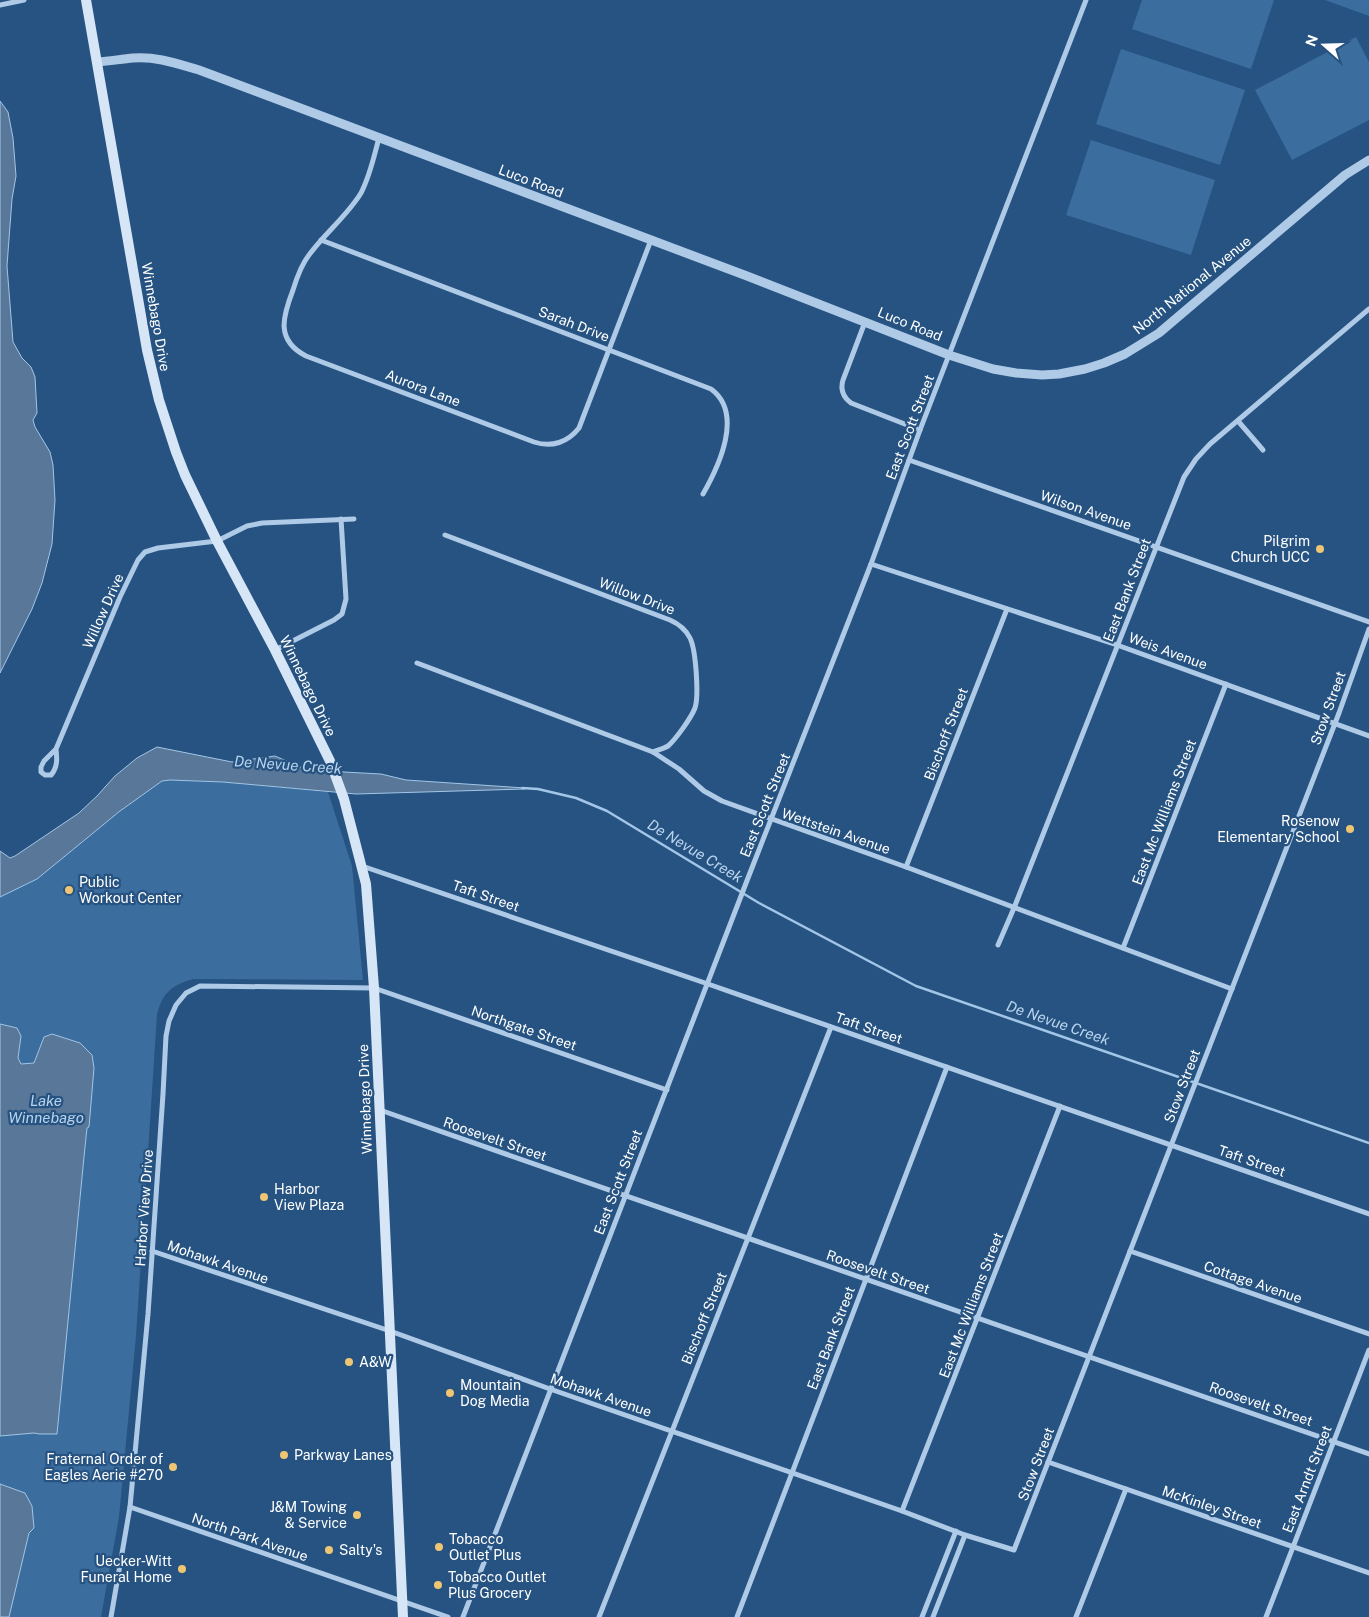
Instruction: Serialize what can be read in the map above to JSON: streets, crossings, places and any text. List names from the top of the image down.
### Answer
{
  "streets": {
    "main road": ["Winnebago Drive"],
    "street": [
      "Luco Road",
      "North National Avenue",
      "Sarah Drive",
      "Aurora Lane",
      "East Scott Street",
      "Wilson Avenue",
      "East Bank Street",
      "Willow Drive",
      "Weis Avenue",
      "Stow Street",
      "Bischoff Street",
      "East Mc Williams Street",
      "Wettstein Avenue",
      "Taft Street",
      "Northgate Street",
      "Roosevelt Street",
      "Harbor View Drive",
      "Mohawk Avenue",
      "Cottage Avenue",
      "East Arndt Street",
      "McKinley Street",
      "North Park Avenue"
    ]
  },
  "crossings": [
    ["Luco Road", "North National Avenue"],
    ["Luco Road", "Winnebago Drive"],
    ["Luco Road", "Aurora Lane"],
    ["Luco Road", "East Scott Street"],
    ["North National Avenue", "East Scott Street"],
    ["Winnebago Drive", "Willow Drive"],
    ["Winnebago Drive", "Taft Street"],
    ["Winnebago Drive", "Northgate Street"],
    ["Winnebago Drive", "Roosevelt Street"],
    ["Winnebago Drive", "Harbor View Drive"],
    ["Winnebago Drive", "Mohawk Avenue"],
    ["Winnebago Drive", "North Park Avenue"],
    ["Sarah Drive", "Aurora Lane"],
    ["East Scott Street", "Wilson Avenue"],
    ["East Scott Street", "Weis Avenue"],
    ["East Scott Street", "Wettstein Avenue"],
    ["East Scott Street", "Taft Street"],
    ["East Scott Street", "Northgate Street"],
    ["East Scott Street", "Roosevelt Street"],
    ["East Scott Street", "Mohawk Avenue"],
    ["Wilson Avenue", "East Bank Street"],
    ["East Bank Street", "Weis Avenue"],
    ["East Bank Street", "Wettstein Avenue"],
    ["East Bank Street", "Taft Street"],
    ["East Bank Street", "Roosevelt Street"],
    ["East Bank Street", "Mohawk Avenue"],
    ["Willow Drive", "Wettstein Avenue"],
    ["Weis Avenue", "Stow Street"],
    ["Weis Avenue", "Bischoff Street"],
    ["Weis Avenue", "East Mc Williams Street"],
    ["Stow Street", "Wettstein Avenue"],
    ["Stow Street", "Taft Street"],
    ["Stow Street", "Roosevelt Street"],
    ["Stow Street", "Mohawk Avenue"],
    ["Stow Street", "Cottage Avenue"],
    ["Stow Street", "McKinley Street"],
    ["Bischoff Street", "Wettstein Avenue"],
    ["Bischoff Street", "Taft Street"],
    ["Bischoff Street", "Roosevelt Street"],
    ["Bischoff Street", "Mohawk Avenue"],
    ["East Mc Williams Street", "Wettstein Avenue"],
    ["East Mc Williams Street", "Taft Street"],
    ["East Mc Williams Street", "Roosevelt Street"],
    ["East Mc Williams Street", "Mohawk Avenue"],
    ["Northgate Street", "Harbor View Drive"],
    ["Roosevelt Street", "East Arndt Street"],
    ["Harbor View Drive", "Mohawk Avenue"],
    ["Harbor View Drive", "North Park Avenue"],
    ["East Arndt Street", "McKinley Street"]
  ],
  "water": ["De Nevue Creek", "Lake Winnebago"],
  "places": [
    "Pilgrim Church UCC",
    "Rosenow Elementary School",
    "Public Workout Center",
    "Harbor View Plaza",
    "A&W",
    "Mountain Dog Media",
    "Parkway Lanes",
    "Fraternal Order of Eagles Aerie #270",
    "J&M Towing & Service",
    "Tobacco Outlet Plus",
    "Salty's",
    "Uecker-Witt Funeral Home",
    "Tobacco Outlet Plus Grocery"
  ],
  "north": "left"
}
